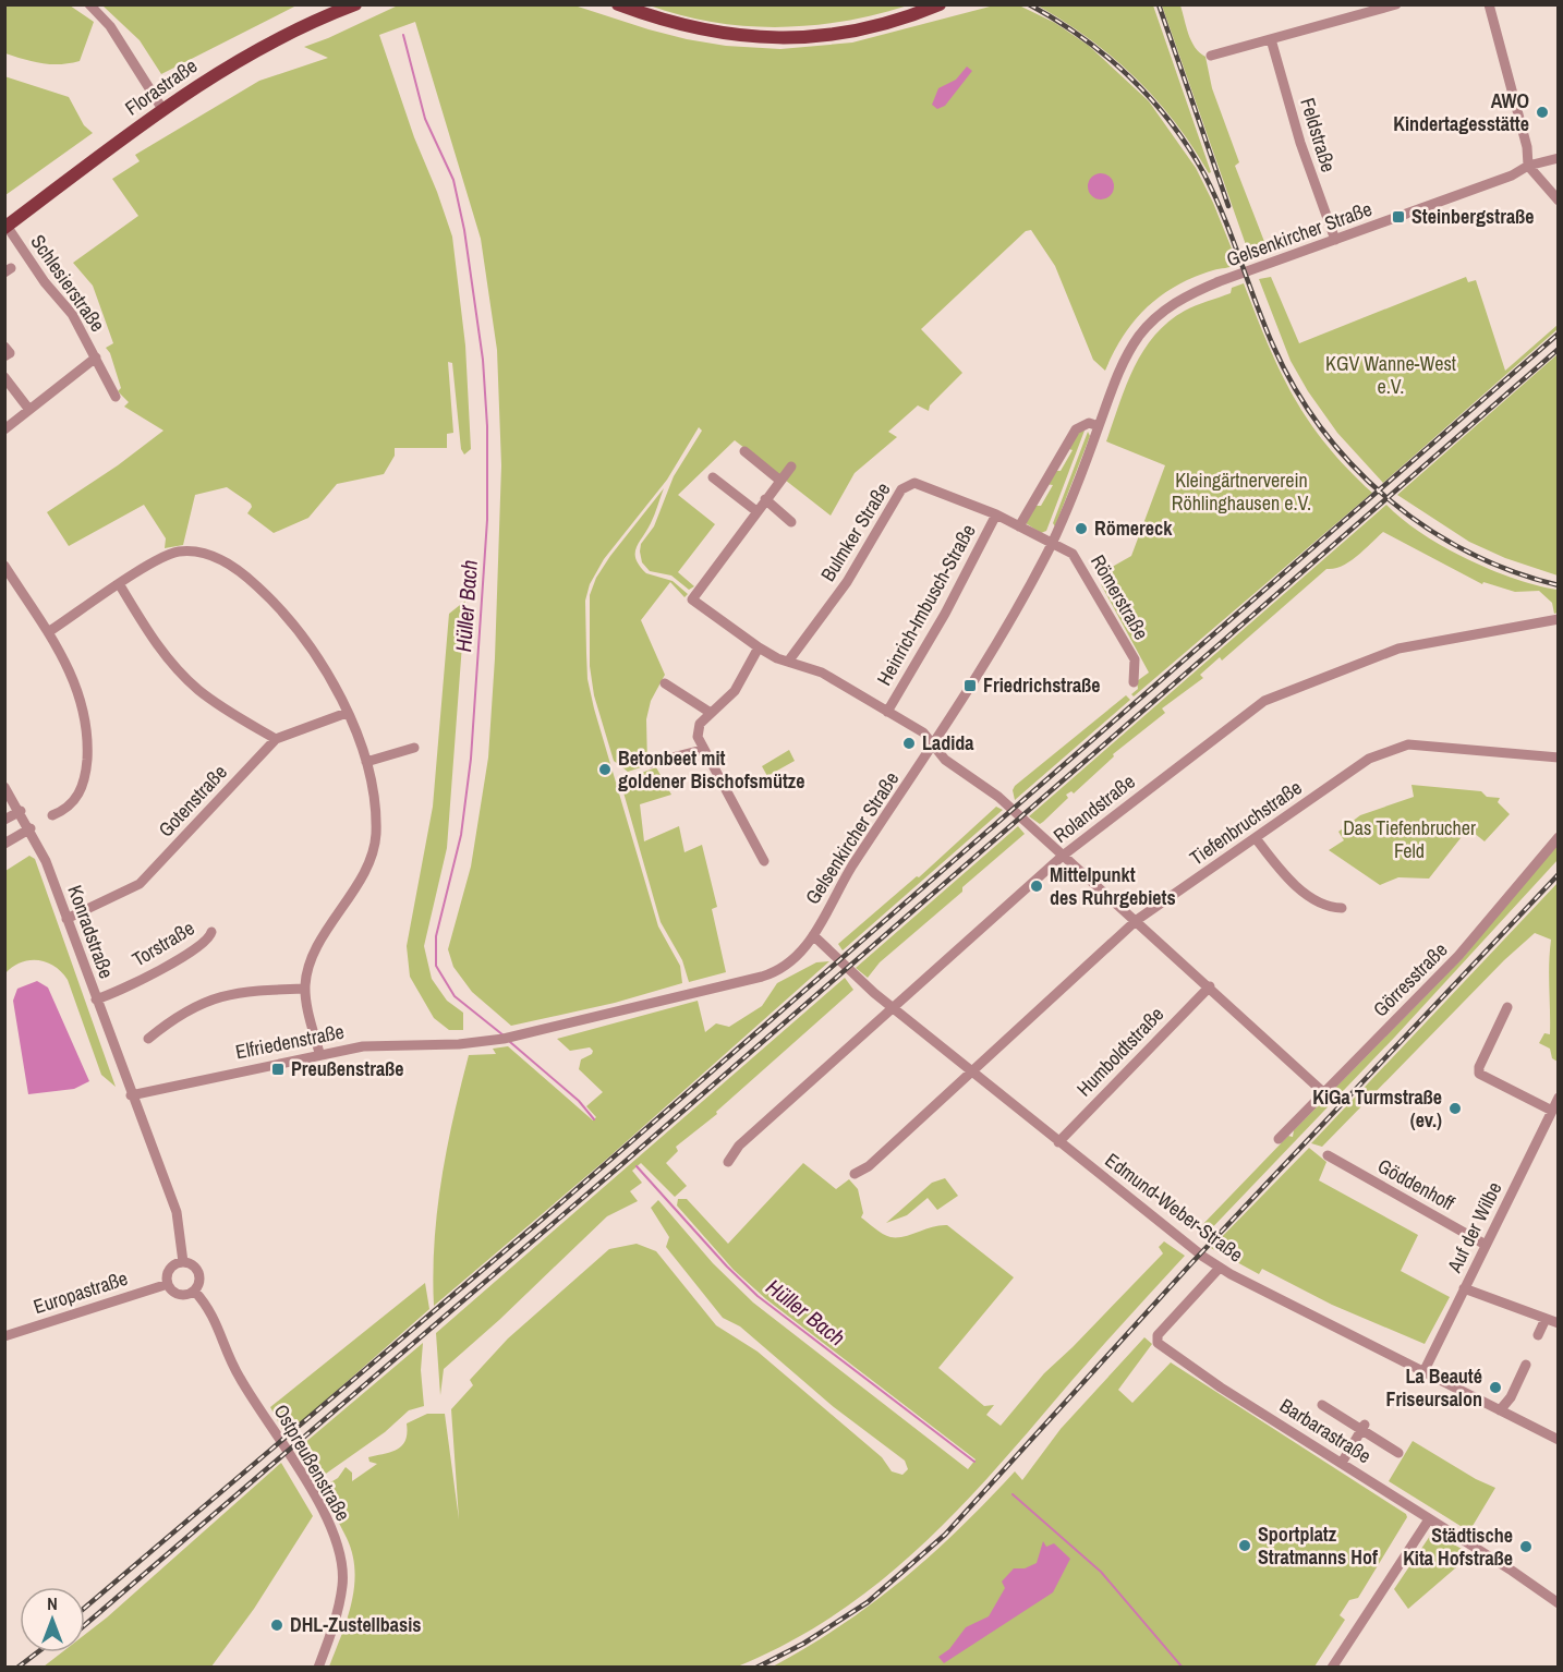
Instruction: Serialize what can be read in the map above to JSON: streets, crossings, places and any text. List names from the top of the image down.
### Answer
{
  "streets": {
    "main road": ["Florastraße"],
    "street": [
      "Feldstraße",
      "Gelsenkircher Straße",
      "Schlesierstraße",
      "Bulmker Straße",
      "Römerstraße",
      "Heinrich-Imbusch-Straße",
      "Gotenstraße",
      "Rolandstraße",
      "Tiefenbruchstraße",
      "Konradstraße",
      "Torstraße",
      "Görresstraße",
      "Elfriedenstraße",
      "Humboldtstraße",
      "Göddenhoff",
      "Edmund-Weber-Straße",
      "Auf der Wilbe",
      "Europastraße",
      "Barbarastraße",
      "Ostpreußenstraße"
    ]
  },
  "crossings": [
    ["Florastraße", "Schlesierstraße"],
    ["Feldstraße", "Gelsenkircher Straße"],
    ["Gelsenkircher Straße", "Bulmker Straße"],
    ["Gelsenkircher Straße", "Römerstraße"],
    ["Gelsenkircher Straße", "Heinrich-Imbusch-Straße"],
    ["Gelsenkircher Straße", "Elfriedenstraße"],
    ["Gelsenkircher Straße", "Edmund-Weber-Straße"],
    ["Bulmker Straße", "Römerstraße"],
    ["Bulmker Straße", "Heinrich-Imbusch-Straße"],
    ["Gotenstraße", "Konradstraße"],
    ["Rolandstraße", "Edmund-Weber-Straße"],
    ["Tiefenbruchstraße", "Edmund-Weber-Straße"],
    ["Konradstraße", "Torstraße"],
    ["Konradstraße", "Elfriedenstraße"],
    ["Humboldtstraße", "Edmund-Weber-Straße"],
    ["Göddenhoff", "Auf der Wilbe"],
    ["Edmund-Weber-Straße", "Auf der Wilbe"],
    ["Edmund-Weber-Straße", "Barbarastraße"],
    ["Europastraße", "Ostpreußenstraße"]
  ],
  "water": ["Hüller Bach"],
  "parks": ["KGV Wanne-West e.V.", "Kleingärtnerverein Röhlinghausen e.V.", "Das Tiefenbrucher Feld"],
  "places": {
    "other": [
      "AWO Kindertagesstätte",
      "Römereck",
      "Ladida",
      "Betonbeet mit goldener Bischofsmütze",
      "Mittelpunkt des Ruhrgebiets",
      "KiGa Turmstraße (ev.)",
      "La Beauté Friseursalon",
      "Sportplatz Stratmanns Hof",
      "Städtische Kita Hofstraße",
      "DHL-Zustellbasis"
    ],
    "transit": ["Steinbergstraße", "Friedrichstraße", "Preußenstraße"]
  },
  "north": "top"
}
